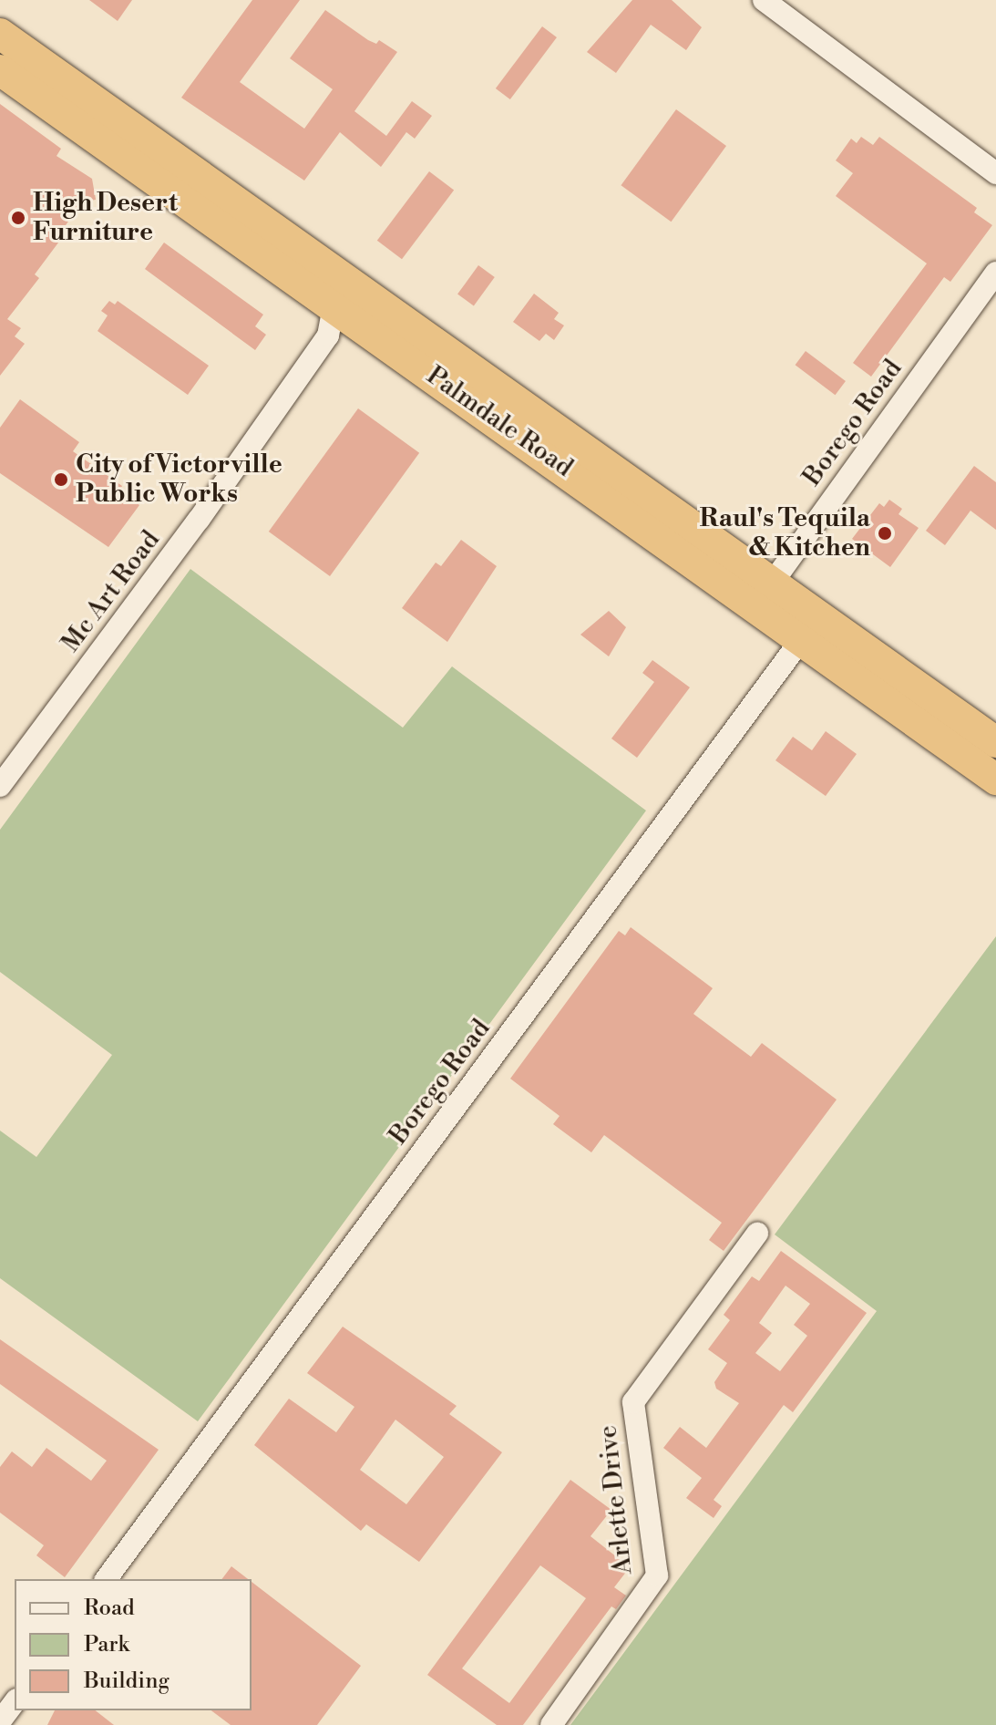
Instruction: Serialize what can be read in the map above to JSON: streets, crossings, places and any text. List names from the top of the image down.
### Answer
{
  "streets": {
    "highway": ["Palmdale Road"],
    "street": ["Borego Road", "Mc Art Road", "Arlette Drive"]
  },
  "crossings": [
    ["Palmdale Road", "Borego Road"],
    ["Palmdale Road", "Mc Art Road"]
  ],
  "places": ["High Desert Furniture", "City of Victorville Public Works", "Raul's Tequila & Kitchen"],
  "legend": ["Road", "Park", "Building"]
}
